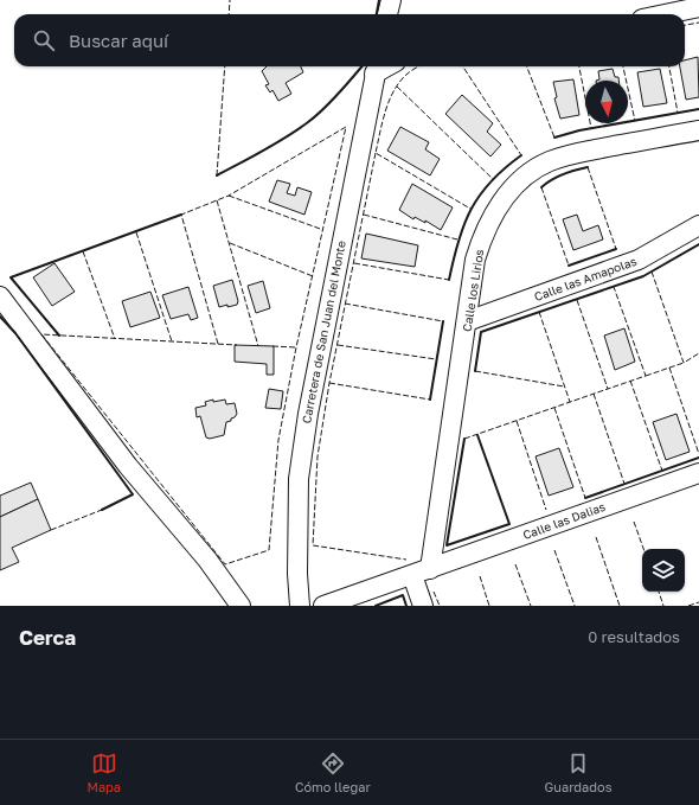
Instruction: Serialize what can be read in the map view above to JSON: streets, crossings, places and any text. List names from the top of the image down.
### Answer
{
  "streets": {
    "street": [
      "Calle las Amapolas",
      "Calle los Lirios",
      "Carretera de San Juan del Monte",
      "Calle las Dalias"
    ]
  },
  "crossings": [
    ["Calle las Amapolas", "Calle los Lirios"],
    ["Calle los Lirios", "Calle las Dalias"]
  ],
  "north": "bottom",
  "page": {
    "search": "Buscar aquí",
    "heading": ["Cerca", "0 resultados"],
    "nav": ["Mapa", "Cómo llegar", "Guardados"]
  }
}
